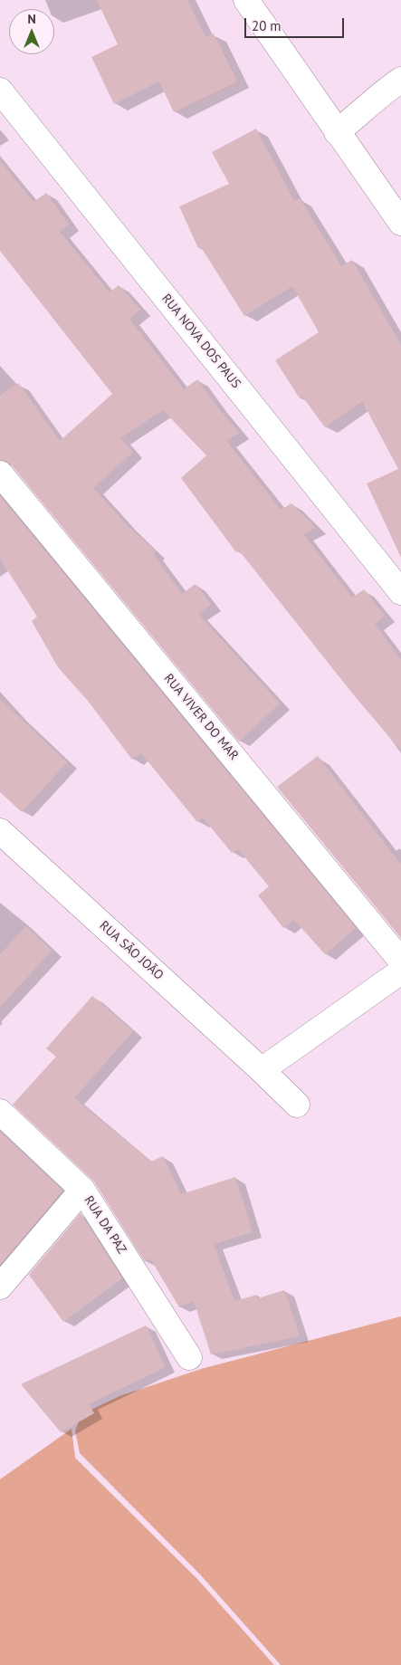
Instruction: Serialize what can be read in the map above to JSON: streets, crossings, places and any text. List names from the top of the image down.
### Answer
{
  "streets": {
    "street": [
      "RUA NOVA DOS PAUS",
      "RUA VIVER DO MAR",
      "RUA SÃO JOÃO",
      "RUA DA PAZ"
    ]
  },
  "scale_bar": "20 m",
  "north": "top"
}
